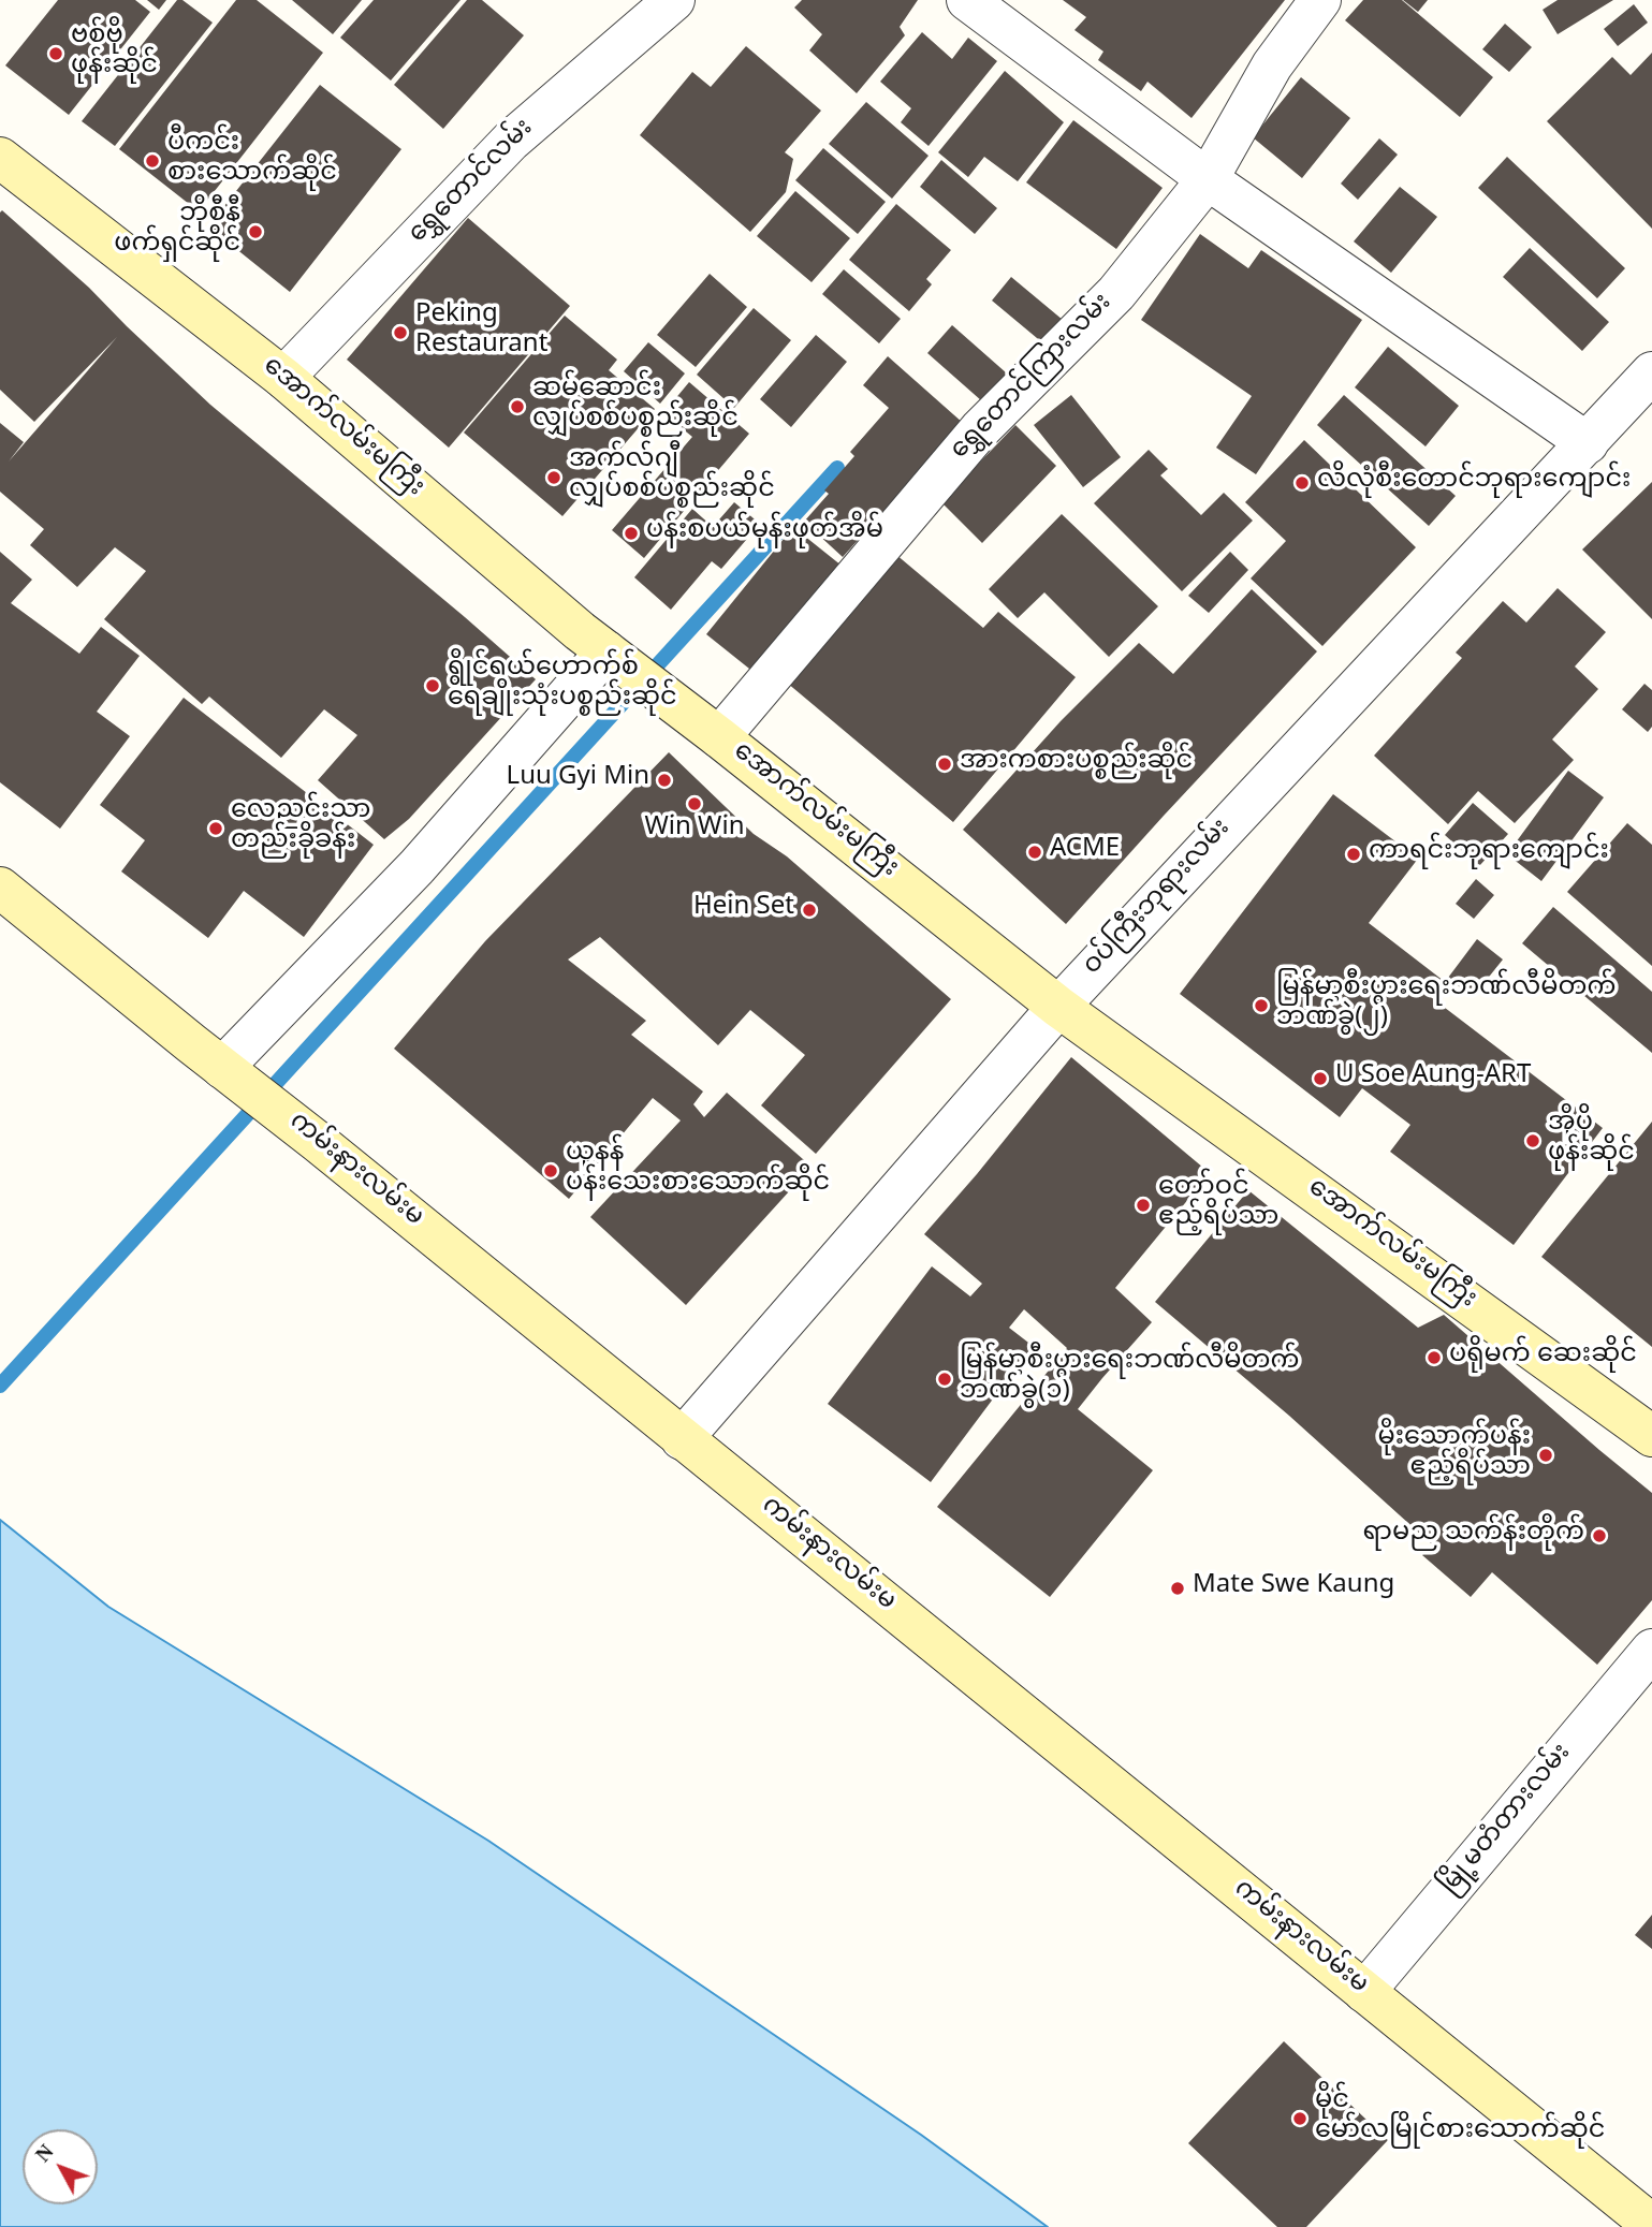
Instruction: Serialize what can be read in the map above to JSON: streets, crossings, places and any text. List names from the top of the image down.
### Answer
{
  "streets": {
    "main road": ["အောက်လမ်းမကြီး", "ကမ်းနားလမ်းမ"],
    "street": [
      "ရွှေတောင်လမ်း",
      "ရွှေတောင်ကြားလမ်း",
      "ဝပ်ကြီးဘုရားလမ်း",
      "မြို့မတံတားလမ်း"
    ]
  },
  "crossings": [
    ["ရွှေတောင်လမ်း", "အောက်လမ်းမကြီး"],
    ["ရွှေတောင်ကြားလမ်း", "အောက်လမ်းမကြီး"],
    ["အောက်လမ်းမကြီး", "ဝပ်ကြီးဘုရားလမ်း"],
    ["ဝပ်ကြီးဘုရားလမ်း", "ကမ်းနားလမ်းမ"],
    ["ကမ်းနားလမ်းမ", "မြို့မတံတားလမ်း"]
  ],
  "places": [
    "ဗစ်ဗို ဖုန်းဆိုင်",
    "ပီကင်း စားသောက်ဆိုင်",
    "ဘိုစီနီ ဖက်ရှင်ဆိုင်",
    "Peking Restaurant",
    "ဆမ်ဆောင်း လျှပ်စစ်ပစ္စည်းဆိုင်",
    "အက်လ်ဂျီ လျှပ်စစ်ပစ္စည်းဆိုင်",
    "လိလုံစီးတောင်ဘုရားကျောင်း",
    "ပန်းစပယ်မုန်းဖုတ်အိမ်",
    "ရွိုင်ရယ်ဟောက်စ် ရေချိုးသုံးပစ္စည်းဆိုင်",
    "အားကစားပစ္စည်းဆိုင်",
    "Luu Gyi Min",
    "Win Win",
    "လေညင်းသာ တည်းခိုခန်း",
    "ACME",
    "ကာရင်းဘုရားကျောင်း",
    "Hein Set",
    "မြန်မာ့စီးပွားရေးဘဏ်လီမိတက် ဘဏ်ခွဲ(၂)",
    "U Soe Aung-ART",
    "အိုပို ဖုန်းဆိုင်",
    "ယူနန် ပန်းသေးစားသောက်ဆိုင်",
    "တော်ဝင် ဧည့်ရိပ်သာ",
    "ပရိုမက် ဆေးဆိုင်",
    "မြန်မာ့စီးပွားရေးဘဏ်လီမိတက် ဘဏ်ခွဲ(၁)",
    "မိုးသောက်ပန်း ဧည့်ရိပ်သာ",
    "ရာမည သက်န်းတိုက်",
    "Mate Swe Kaung",
    "မိုင် မော်လမြိုင်စားသောက်ဆိုင်"
  ],
  "north": "top left"
}
